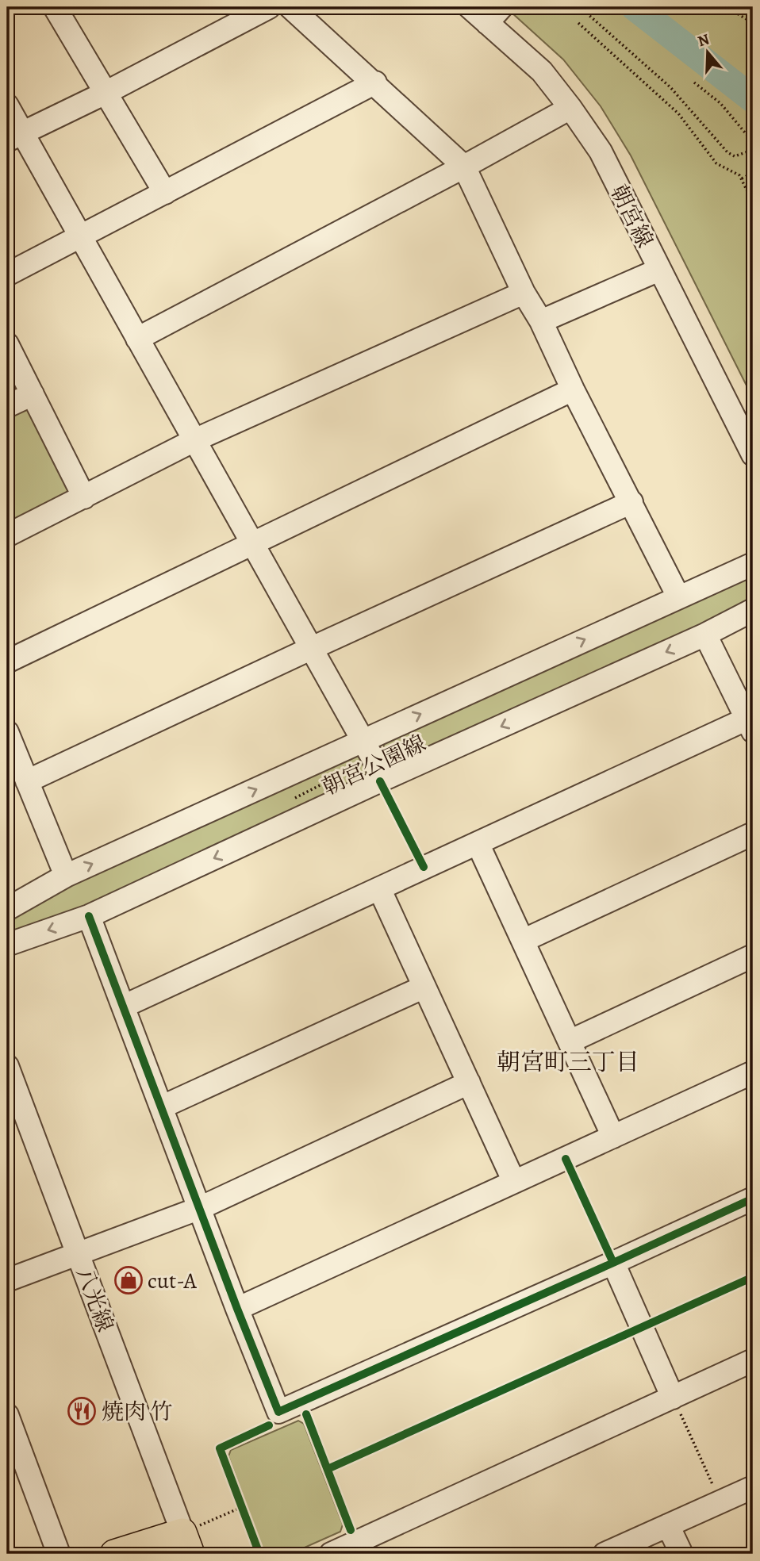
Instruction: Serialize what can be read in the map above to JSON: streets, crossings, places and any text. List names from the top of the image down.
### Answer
{
  "streets": {
    "street": ["朝宮線", "朝宮公園線", "八光線"]
  },
  "districts": ["朝宮町三丁目"],
  "places": {
    "shop": ["cut-A"],
    "restaurant": ["焼肉 竹"]
  },
  "north": "top"
}
